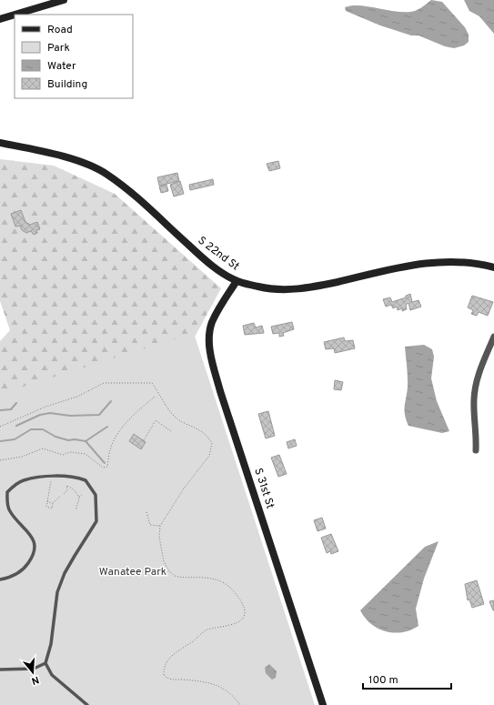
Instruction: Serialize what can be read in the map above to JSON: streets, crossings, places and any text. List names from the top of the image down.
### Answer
{
  "streets": {
    "street": ["S 22nd St", "S 31st St"]
  },
  "crossings": [
    ["S 22nd St", "S 31st St"]
  ],
  "parks": ["Wanatee Park"],
  "legend": [
    "Road",
    "Park",
    "Water",
    "Building"
  ],
  "scale_bar": "100 m",
  "north": "bottom"
}
